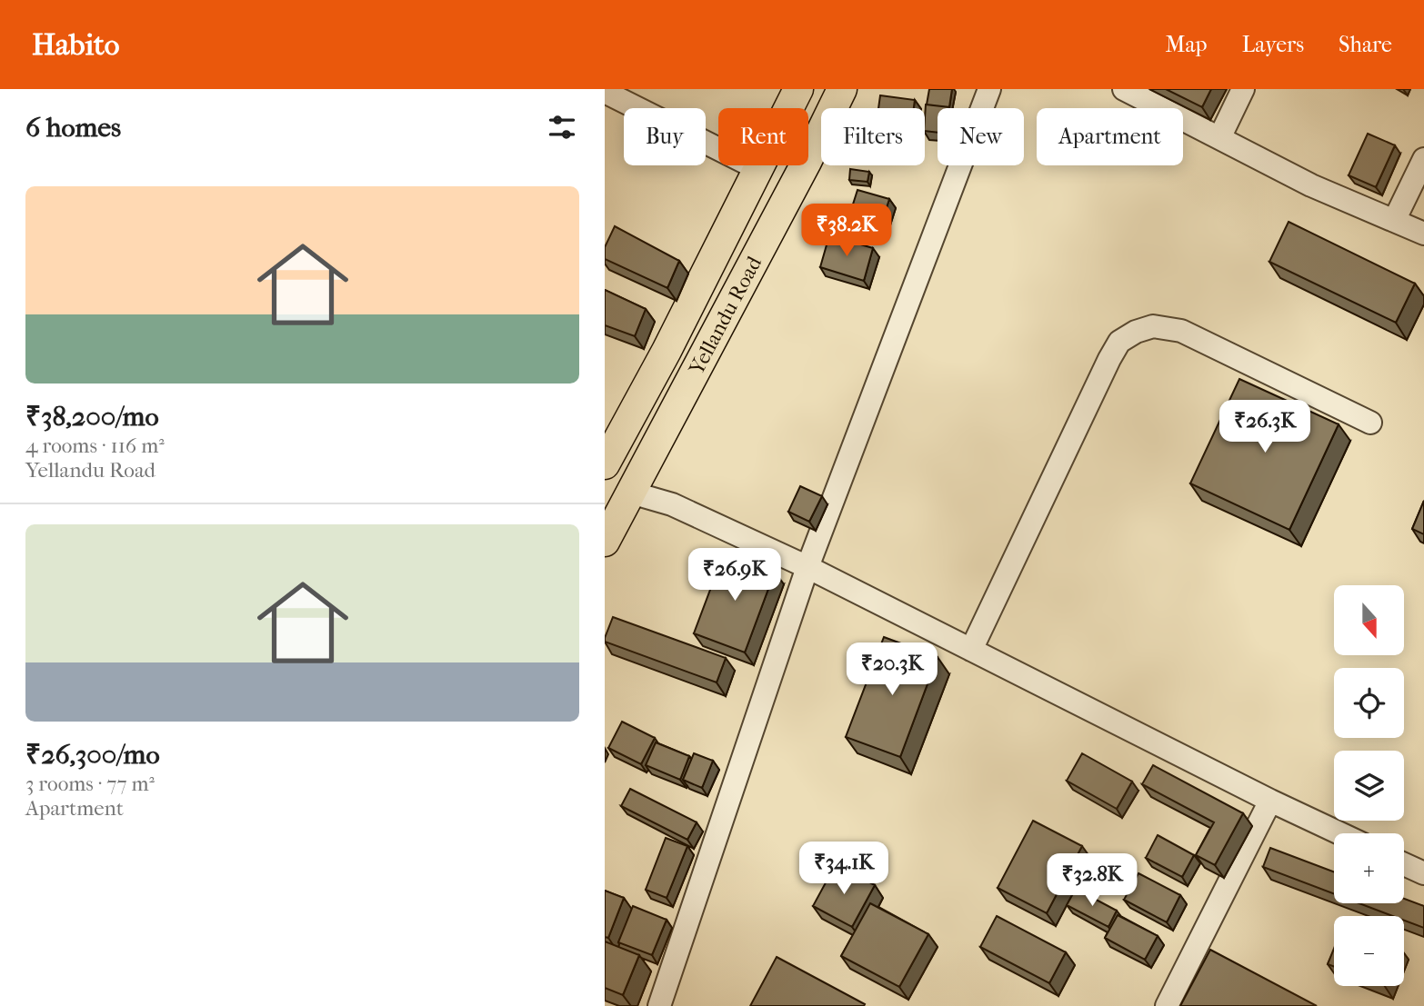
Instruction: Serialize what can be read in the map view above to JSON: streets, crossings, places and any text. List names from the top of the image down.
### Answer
{
  "streets": {
    "main road": ["Yellandu Road"]
  },
  "north": "bottom",
  "page": {
    "header": "Habito",
    "nav": ["Map", "Layers", "Share"],
    "heading": "6 homes",
    "chip": [
      "Buy",
      "Rent",
      "Filters",
      "New",
      "Apartment"
    ],
    "list": [
      {
        "name": "₹38,200/mo",
        "note": "4 rooms · 116 m² · Yellandu Road"
      },
      {
        "name": "₹26,300/mo",
        "note": "3 rooms · 77 m² · Apartment"
      }
    ],
    "price": [
      "₹38.2K",
      "₹26.3K",
      "₹26.9K",
      "₹20.3K",
      "₹34.1K",
      "₹32.8K"
    ],
    "map_buttons": ["+", "−"]
  }
}
